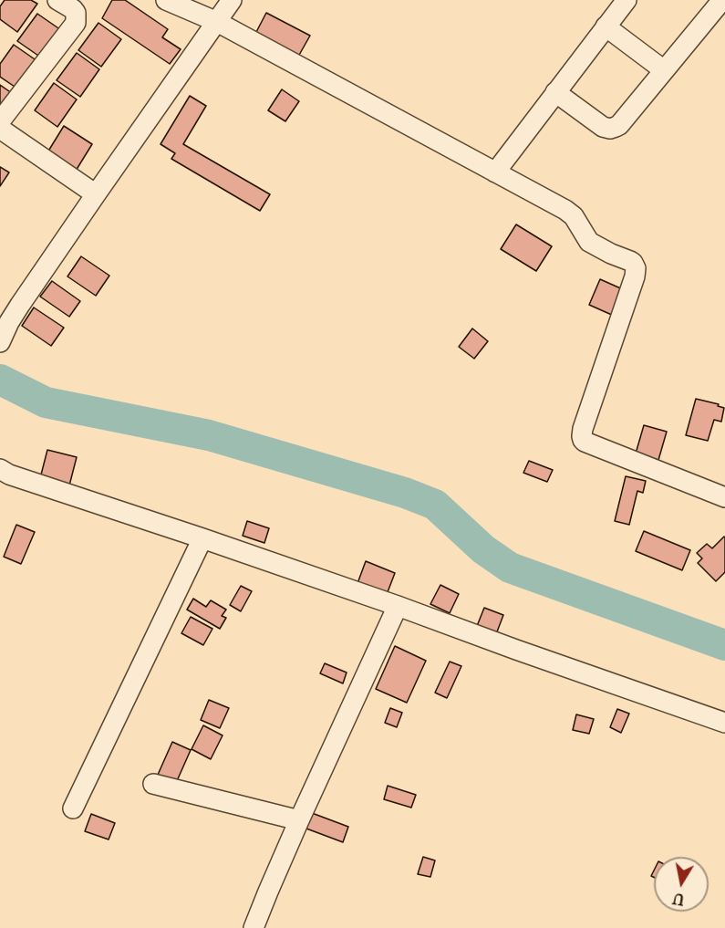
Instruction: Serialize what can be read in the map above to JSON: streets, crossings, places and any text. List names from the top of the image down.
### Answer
{
  "north": "bottom"
}
